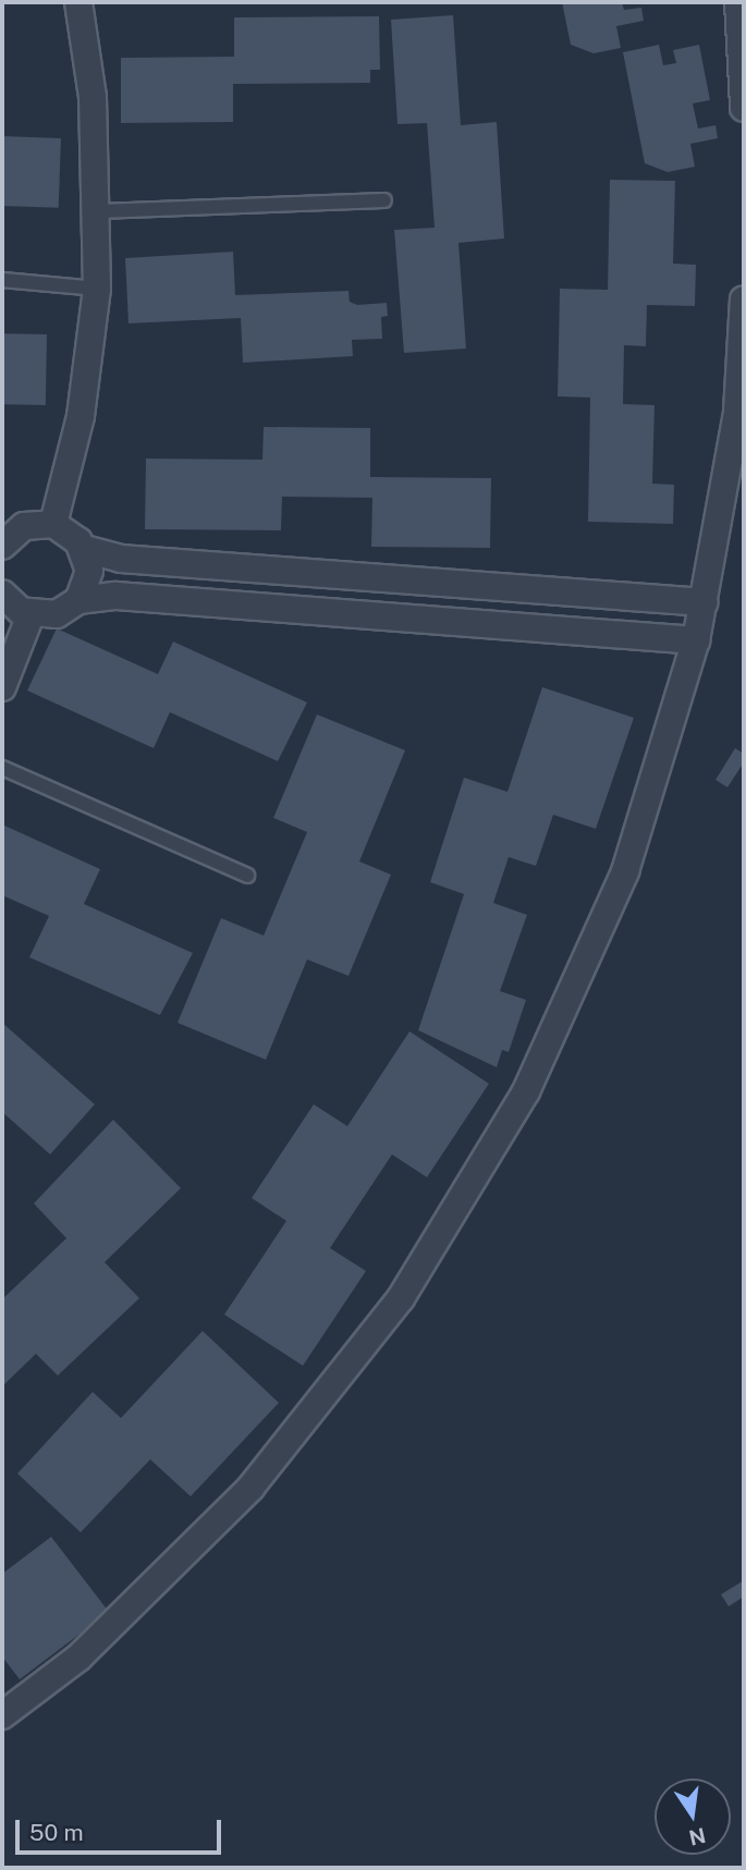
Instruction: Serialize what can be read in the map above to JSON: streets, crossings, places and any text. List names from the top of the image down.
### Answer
{
  "scale_bar": "50 m",
  "north": "bottom"
}
